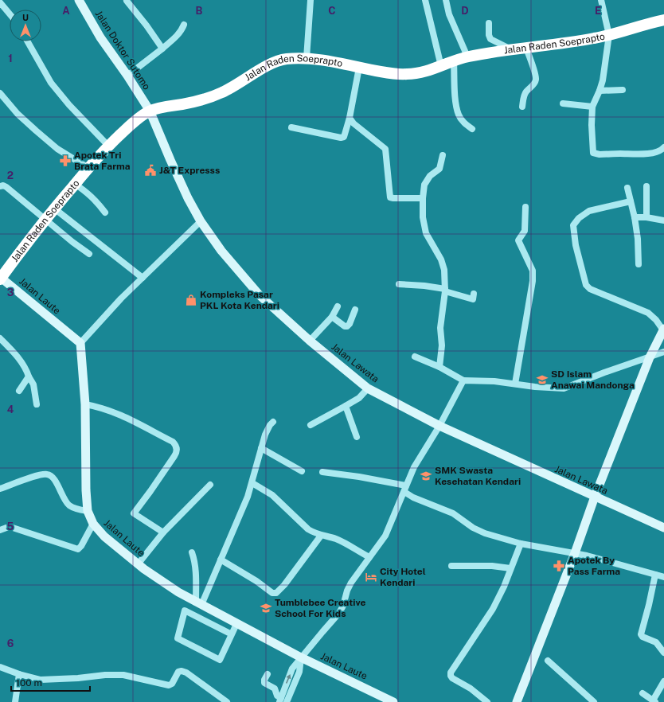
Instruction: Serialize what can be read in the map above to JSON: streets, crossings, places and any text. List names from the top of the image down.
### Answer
{
  "streets": {
    "highway": ["Jalan Raden Soeprapto"],
    "street": ["Jalan Doktor Sutomo", "Jalan Laute", "Jalan Lawata"]
  },
  "crossings": [
    ["Jalan Raden Soeprapto", "Jalan Doktor Sutomo"],
    ["Jalan Raden Soeprapto", "Jalan Laute"],
    ["Jalan Raden Soeprapto", "Jalan Lawata"],
    ["Jalan Doktor Sutomo", "Jalan Lawata"]
  ],
  "places": {
    "pharmacy": ["Apotek Tri Brata Farma", "Apotek By Pass Farma"],
    "public building": ["J&T Expresss"],
    "shop": ["Kompleks Pasar PKL Kota Kendari"],
    "school or university": ["SD Islam Anawai Mandonga", "SMK Swasta Kesehatan Kendari", "Tumblebee Creative School For Kids"],
    "hotel": ["City Hotel Kendari"]
  },
  "scale_bar": "100 m",
  "north": "top",
  "grid": {
    "columns": [
      "A",
      "B",
      "C",
      "D",
      "E"
    ],
    "rows": [
      "1",
      "2",
      "3",
      "4",
      "5",
      "6"
    ]
  }
}
